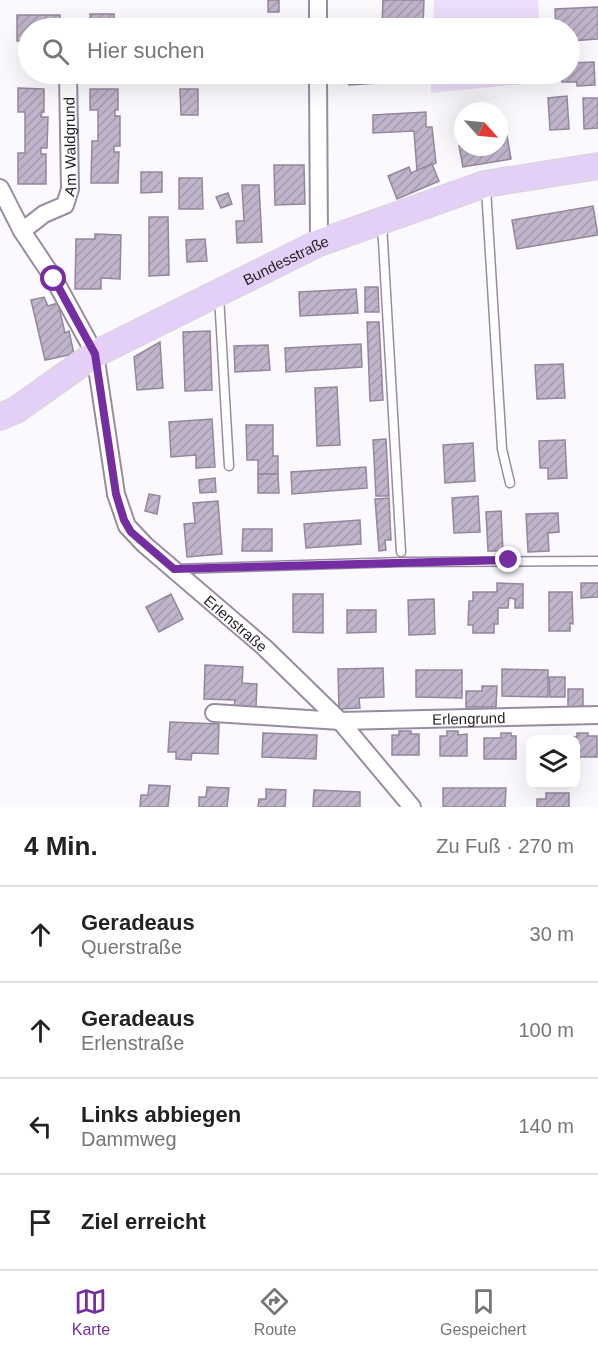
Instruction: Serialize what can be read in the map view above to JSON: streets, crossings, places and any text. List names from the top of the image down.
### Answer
{
  "streets": {
    "main road": ["Bundesstraße"],
    "street": ["Am Waldgrund", "Erlenstraße", "Erlengrund"]
  },
  "crossings": [
    ["Bundesstraße", "Erlenstraße"],
    ["Erlenstraße", "Erlengrund"]
  ],
  "north": "bottom right",
  "page": {
    "search": "Hier suchen",
    "heading": ["4 Min.", "Zu Fuß · 270 m"],
    "list": [
      ["Geradeaus", "Querstraße", "30 m"],
      ["Geradeaus", "Erlenstraße", "100 m"],
      ["Links abbiegen", "Dammweg", "140 m"],
      "Ziel erreicht"
    ],
    "nav": ["Karte", "Route", "Gespeichert"]
  }
}
